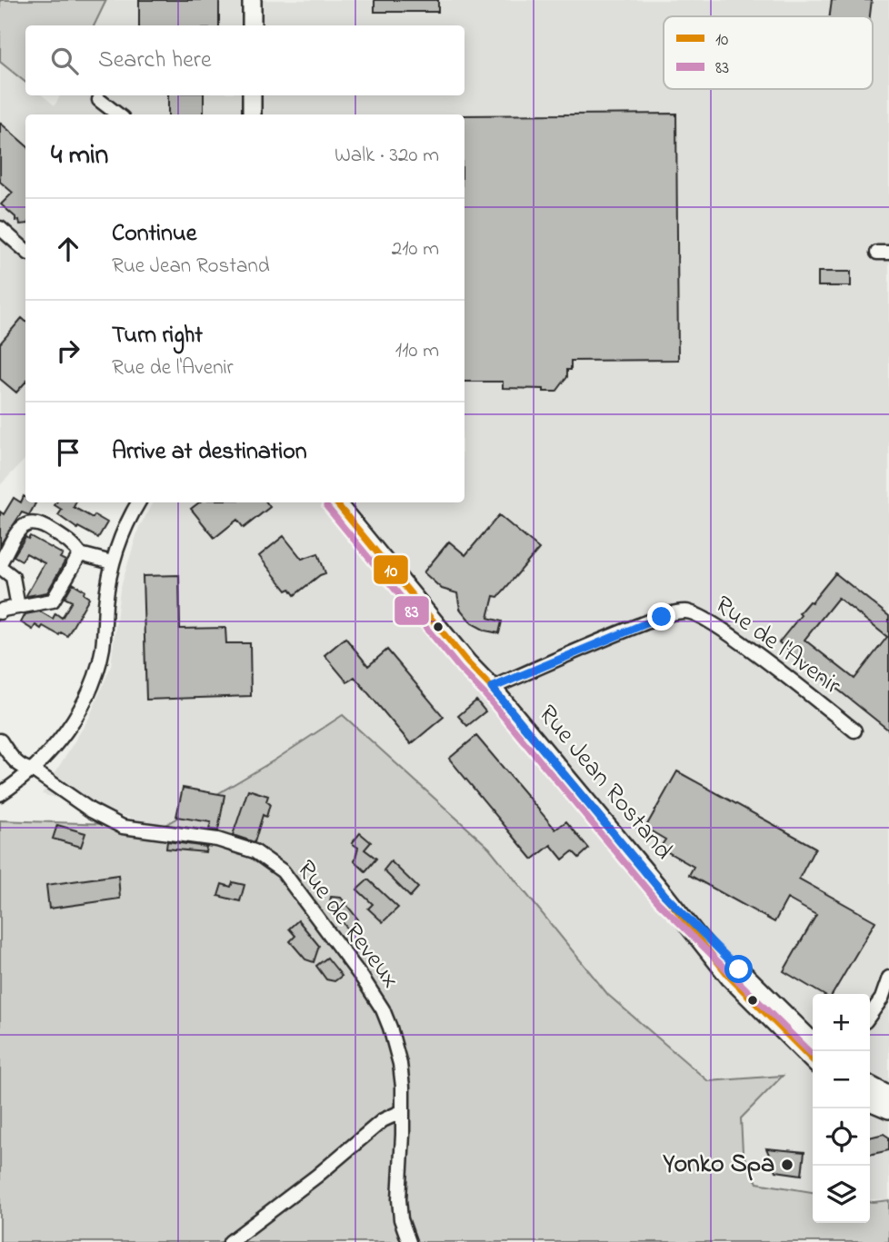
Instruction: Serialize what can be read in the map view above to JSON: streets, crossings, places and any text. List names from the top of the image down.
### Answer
{
  "streets": {
    "main road": ["Rue Jean Rostand"],
    "street": ["Rue de l'Avenir", "Rue de Reveux"]
  },
  "crossings": [
    ["Rue de l'Avenir", "Rue Jean Rostand"]
  ],
  "places": ["Yonko Spa"],
  "lines": ["transit line 10", "transit line 83"],
  "legend": ["10", "83"],
  "page": {
    "search": "Search here",
    "heading": ["4 min", "Walk · 320 m"],
    "list": [
      ["Continue", "Rue Jean Rostand", "210 m"],
      ["Turn right", "Rue de l'Avenir", "110 m"],
      "Arrive at destination"
    ],
    "map_buttons": ["+", "−"]
  }
}
